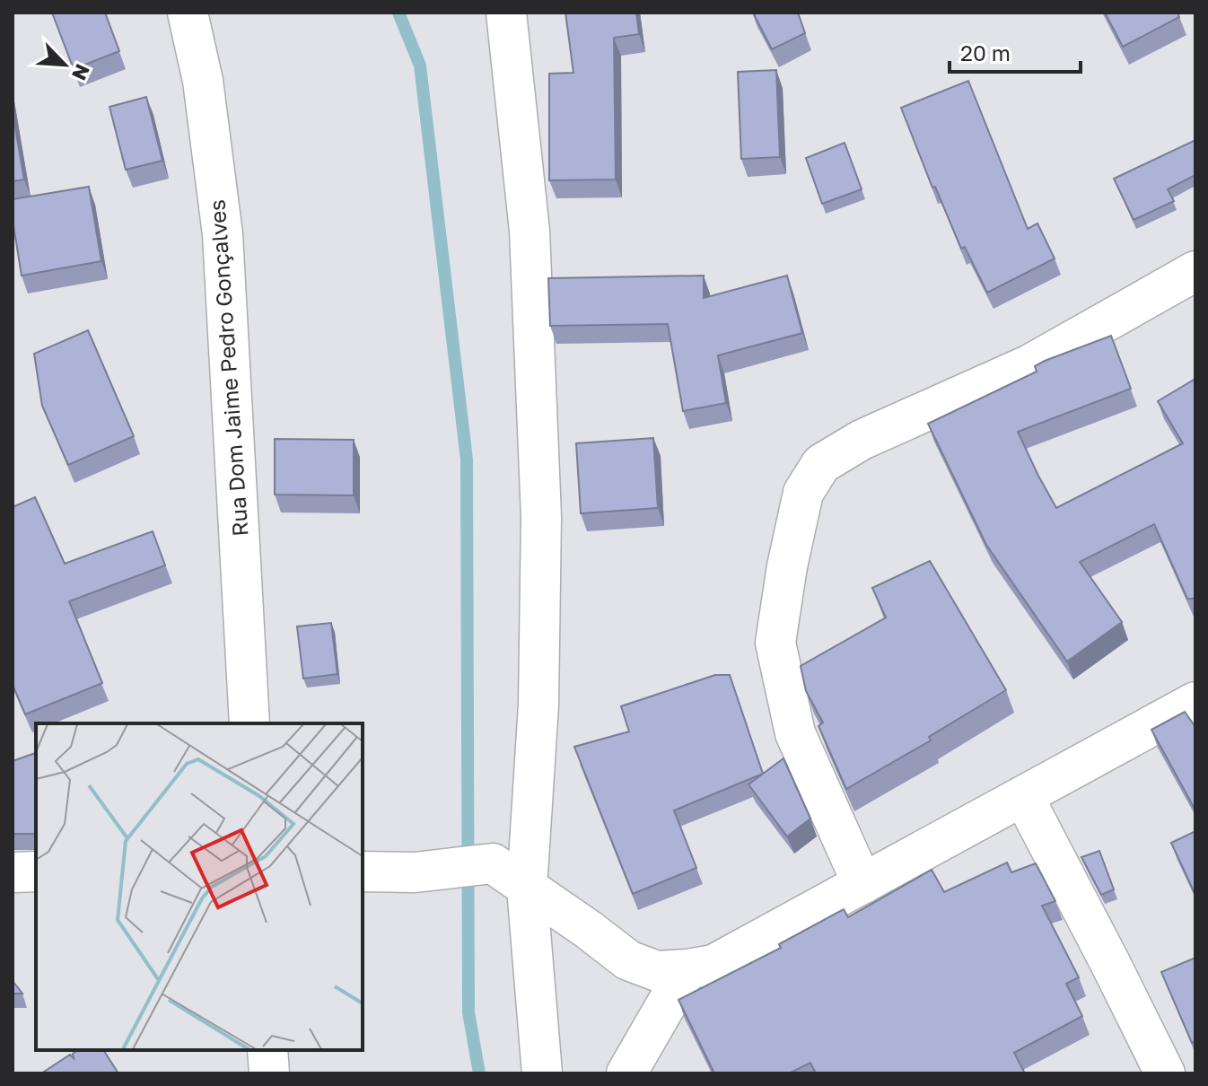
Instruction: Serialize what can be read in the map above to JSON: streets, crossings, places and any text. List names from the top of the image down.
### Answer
{
  "streets": {
    "street": ["Rua Dom Jaime Pedro Gonçalves"]
  },
  "scale_bar": "20 m",
  "north": "bottom right"
}
